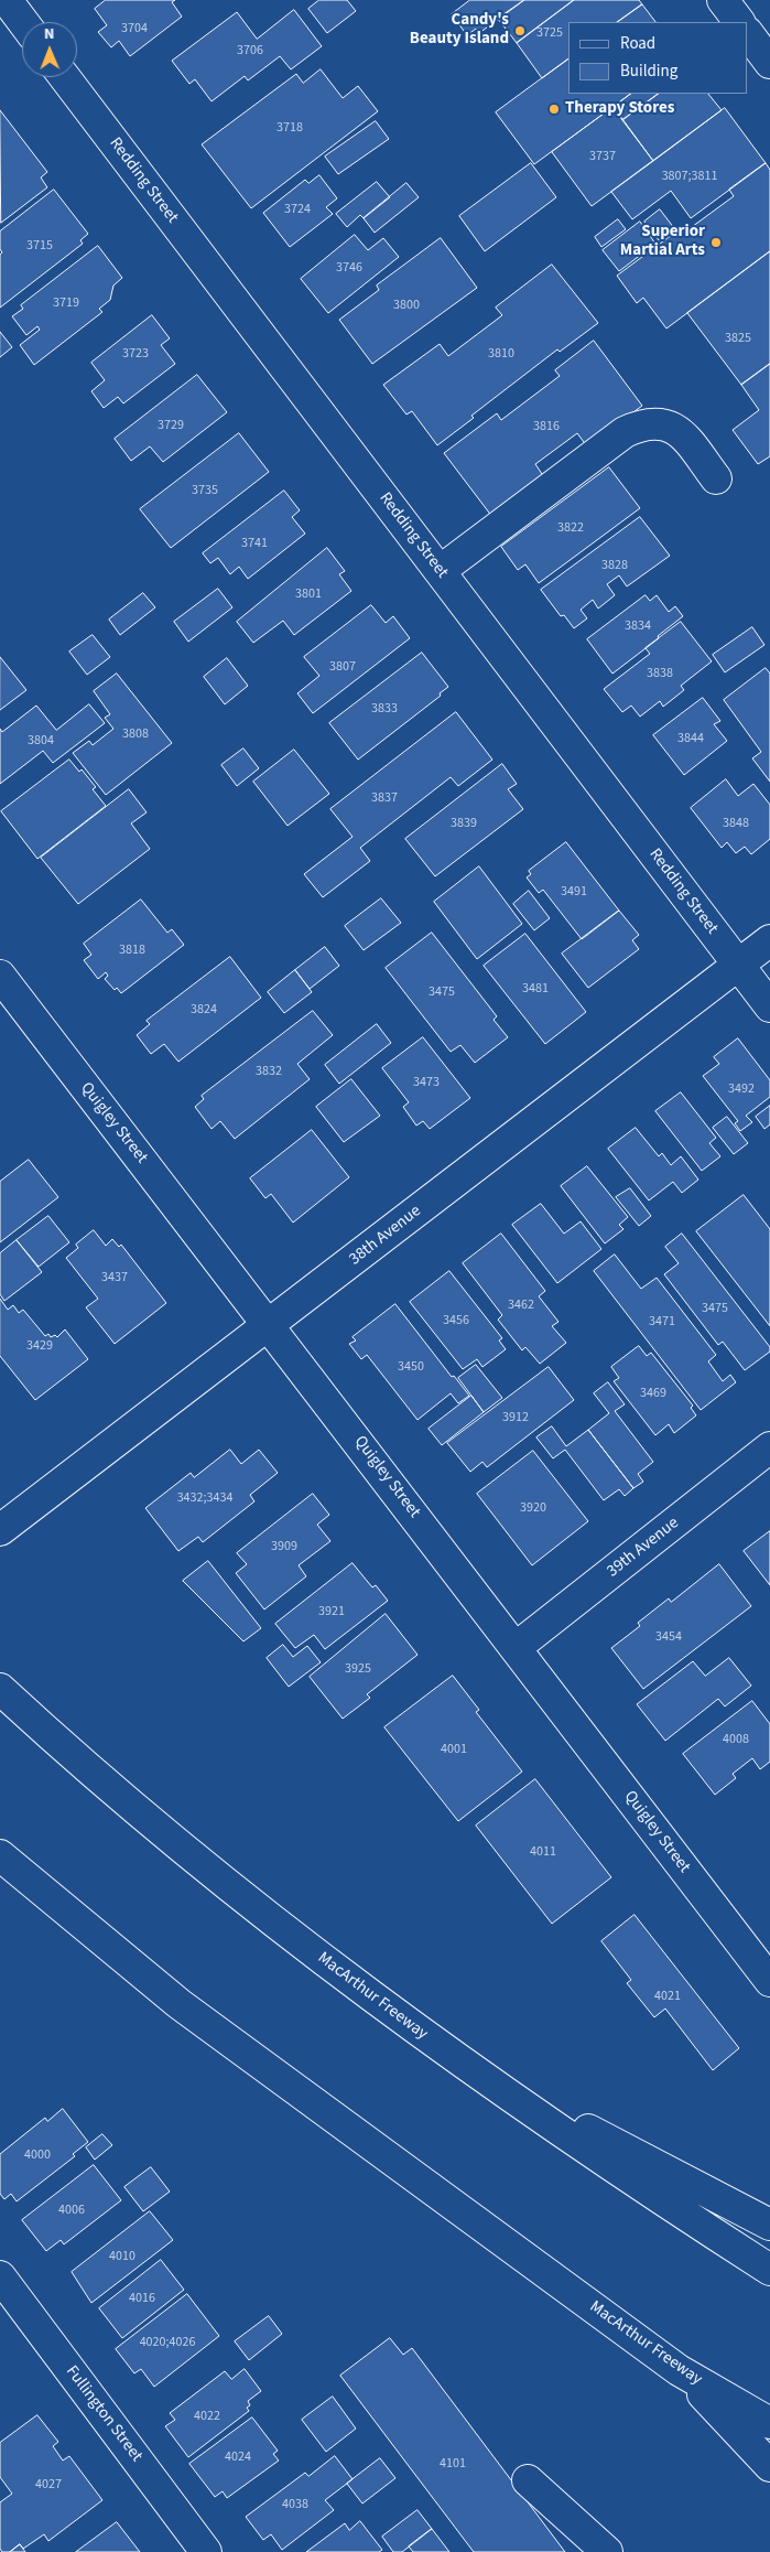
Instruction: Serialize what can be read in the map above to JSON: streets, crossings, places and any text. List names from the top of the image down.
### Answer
{
  "streets": {
    "main road": [
      "Redding Street",
      "Quigley Street",
      "38th Avenue",
      "39th Avenue",
      "MacArthur Freeway",
      "Fullington Street"
    ]
  },
  "crossings": [
    ["Redding Street", "38th Avenue"],
    ["Quigley Street", "38th Avenue"],
    ["Quigley Street", "39th Avenue"]
  ],
  "places": ["Candy's Beauty Island", "Therapy Stores", "Superior Martial Arts"],
  "house_numbers": [
    "3704",
    "3725",
    "3706",
    "3718",
    "3737",
    "3807;3811",
    "3724",
    "3715",
    "3746",
    "3719",
    "3800",
    "3825",
    "3723",
    "3810",
    "3729",
    "3816",
    "3735",
    "3822",
    "3741",
    "3828",
    "3801",
    "3834",
    "3807",
    "3838",
    "3833",
    "3808",
    "3844",
    "3804",
    "3837",
    "3839",
    "3848",
    "3491",
    "3818",
    "3481",
    "3475",
    "3824",
    "3832",
    "3473",
    "3492",
    "3437",
    "3462",
    "3475",
    "3456",
    "3471",
    "3429",
    "3450",
    "3469",
    "3912",
    "3432;3434",
    "3920",
    "3909",
    "3921",
    "3454",
    "3925",
    "4008",
    "4001",
    "4011",
    "4021",
    "4000",
    "4006",
    "4010",
    "4016",
    "4020;4026",
    "4022",
    "4024",
    "4101",
    "4027",
    "4038"
  ],
  "legend": ["Road", "Building"],
  "north": "top"
}
